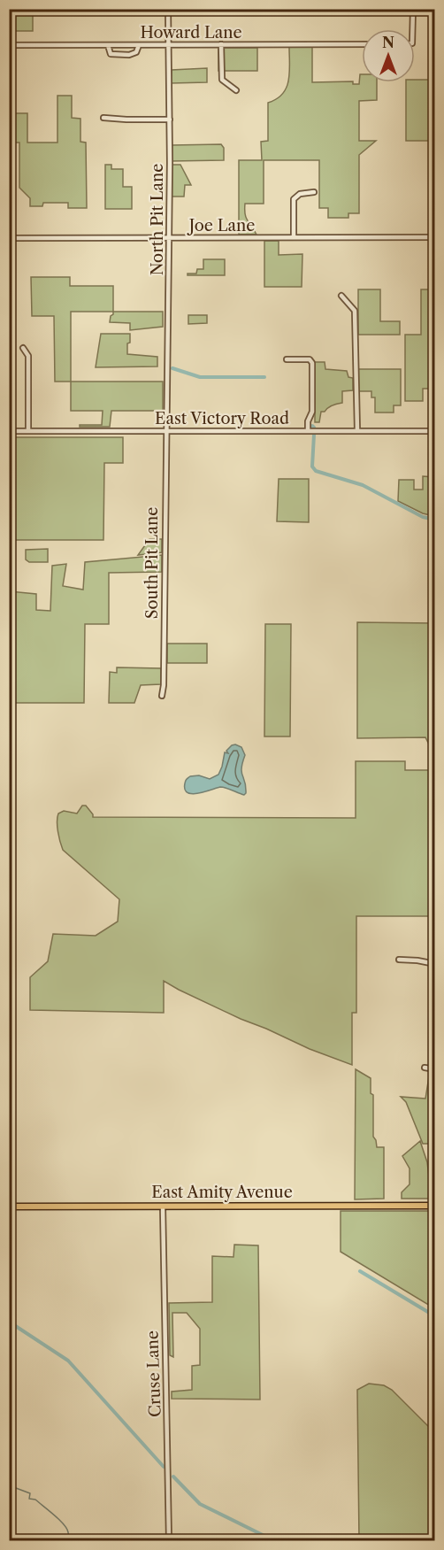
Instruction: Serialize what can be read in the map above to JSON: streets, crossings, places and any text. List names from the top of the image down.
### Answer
{
  "streets": {
    "main road": ["East Amity Avenue"],
    "street": [
      "Howard Lane",
      "North Pit Lane",
      "Joe Lane",
      "East Victory Road",
      "South Pit Lane",
      "Cruse Lane"
    ]
  },
  "crossings": [
    ["Howard Lane", "North Pit Lane"],
    ["North Pit Lane", "Joe Lane"],
    ["North Pit Lane", "East Victory Road"],
    ["North Pit Lane", "South Pit Lane"],
    ["East Victory Road", "South Pit Lane"],
    ["East Amity Avenue", "Cruse Lane"]
  ],
  "north": "top"
}
